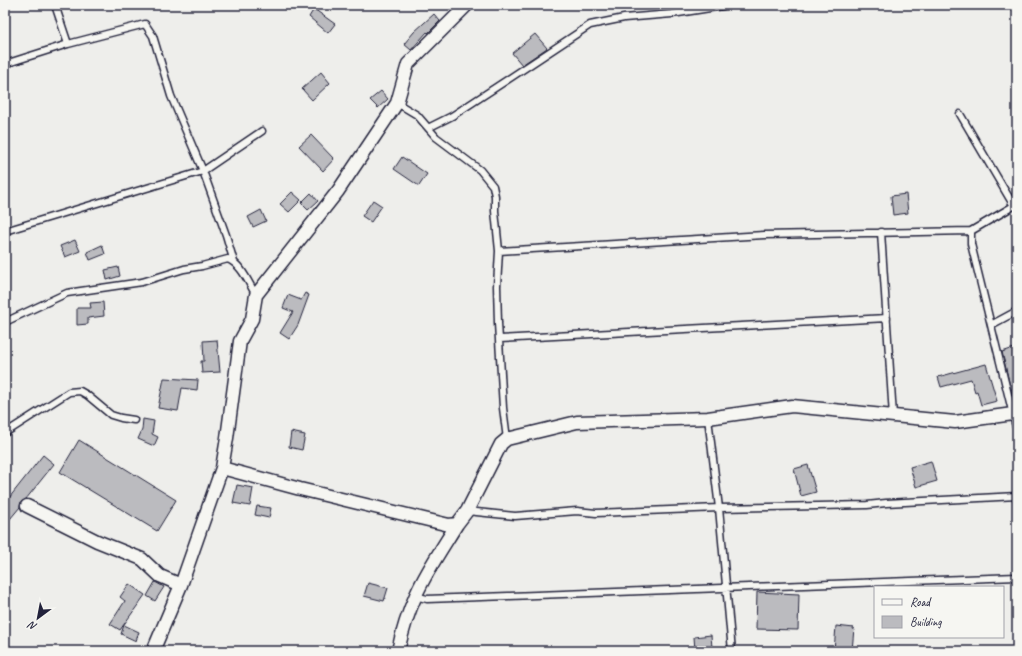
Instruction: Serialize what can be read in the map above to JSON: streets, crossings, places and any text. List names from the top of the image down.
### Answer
{
  "legend": ["Road", "Building"],
  "north": "bottom left"
}
